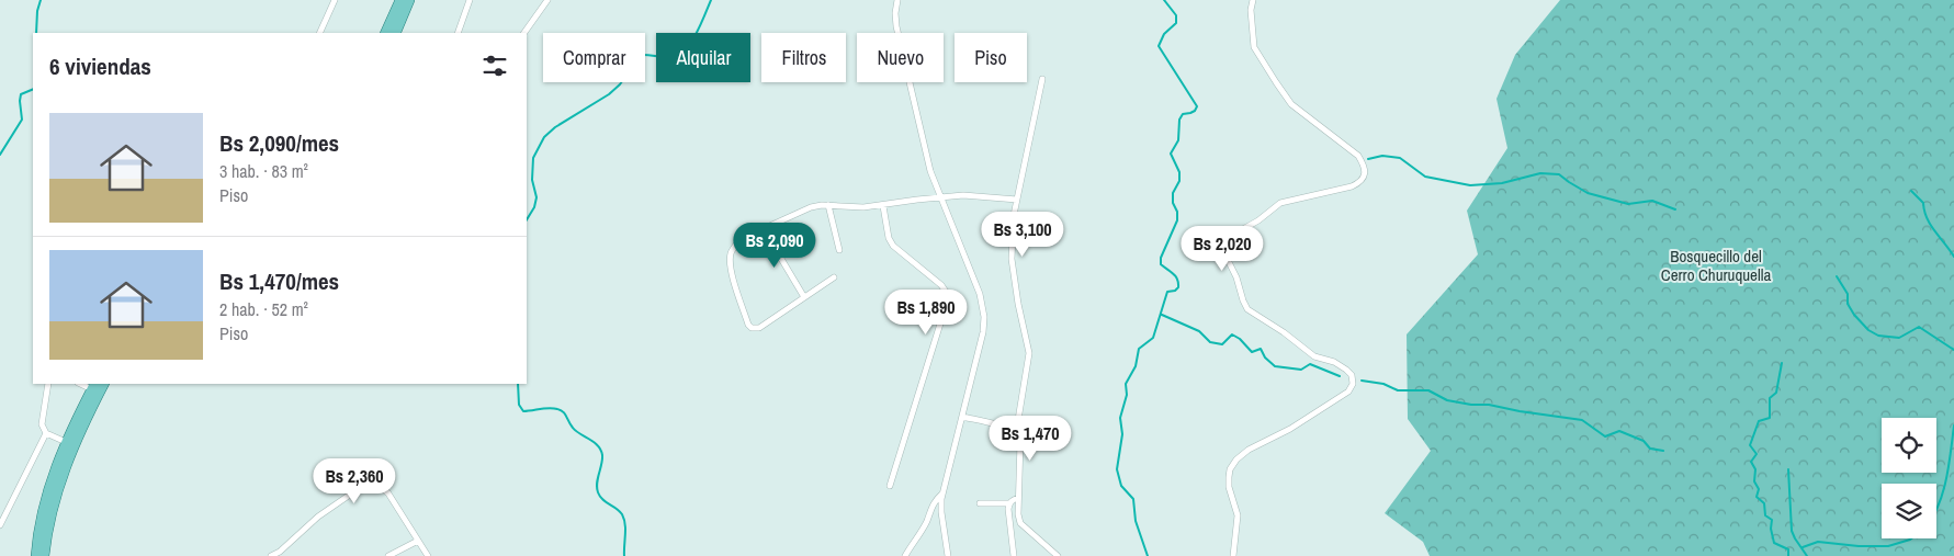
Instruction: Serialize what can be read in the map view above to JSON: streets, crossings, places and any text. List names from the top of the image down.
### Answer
{
  "parks": ["Bosquecillo del Cerro Churuquella"],
  "page": {
    "chip": [
      "Comprar",
      "Alquilar",
      "Filtros",
      "Nuevo",
      "Piso"
    ],
    "heading": "6 viviendas",
    "list": [
      {
        "name": "Bs 2,090/mes",
        "note": "3 hab. · 83 m² · Piso"
      },
      {
        "name": "Bs 1,470/mes",
        "note": "2 hab. · 52 m² · Piso"
      }
    ],
    "price": [
      "Bs 3,100",
      "Bs 2,090",
      "Bs 2,020",
      "Bs 1,890",
      "Bs 1,470",
      "Bs 2,360"
    ]
  }
}
